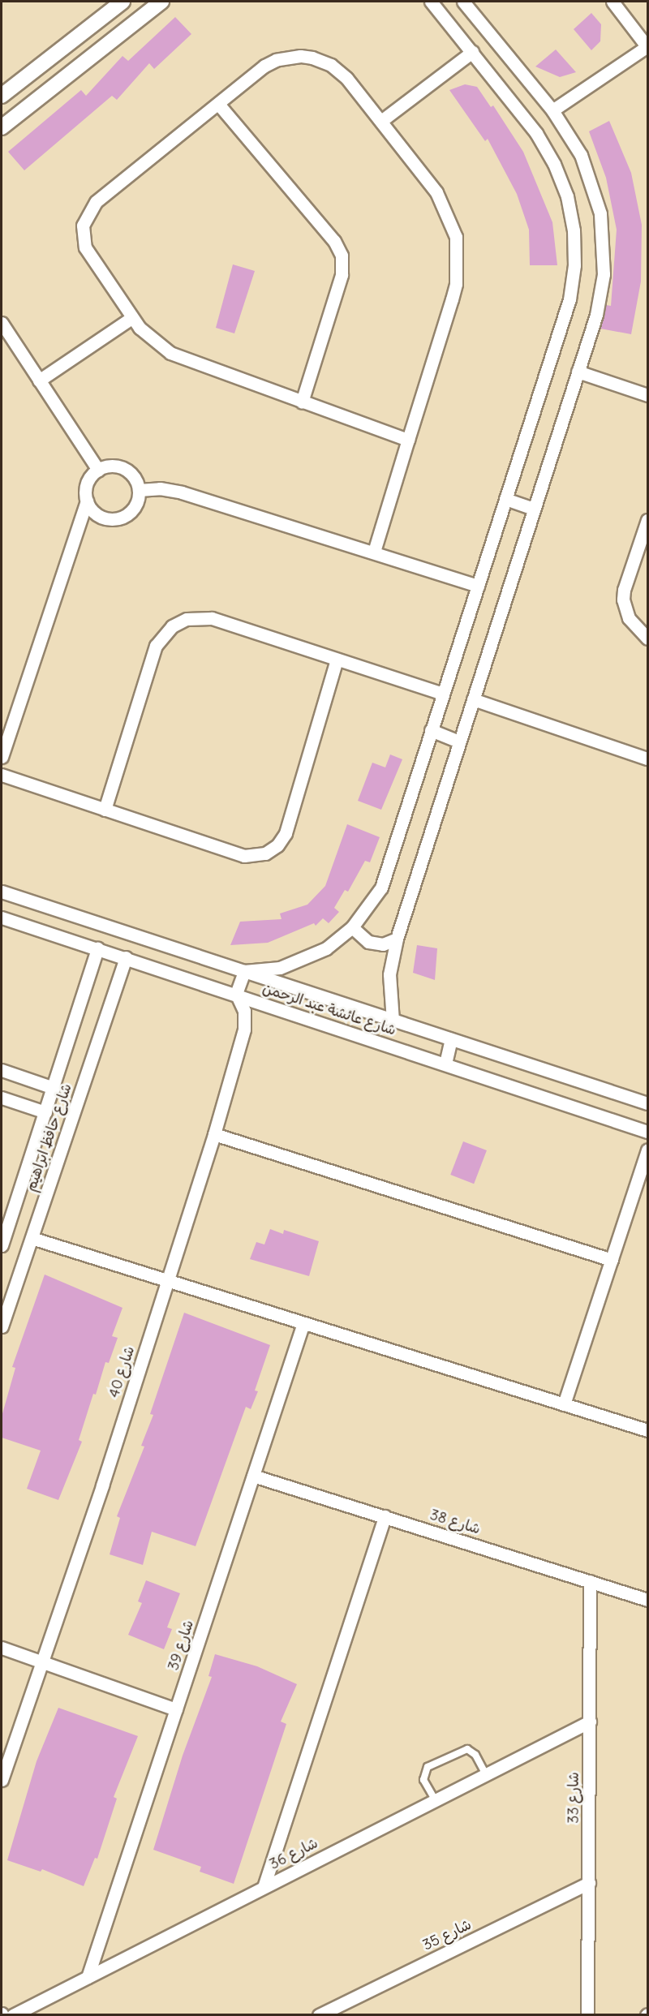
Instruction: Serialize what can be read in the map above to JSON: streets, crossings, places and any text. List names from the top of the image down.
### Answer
{
  "streets": {
    "street": [
      "شارع عائشة عبد الرحمن",
      "شارع حافظ ابراهيم",
      "شارع 40",
      "شارع 38",
      "شارع 39",
      "شارع 33",
      "شارع 36",
      "شارع 35"
    ]
  },
  "crossings": [
    ["شارع عائشة عبد الرحمن", "شارع حافظ ابراهيم"],
    ["شارع عائشة عبد الرحمن", "شارع 40"],
    ["شارع 38", "شارع 39"],
    ["شارع 38", "شارع 33"],
    ["شارع 39", "شارع 36"],
    ["شارع 33", "شارع 36"],
    ["شارع 33", "شارع 35"]
  ]
}
